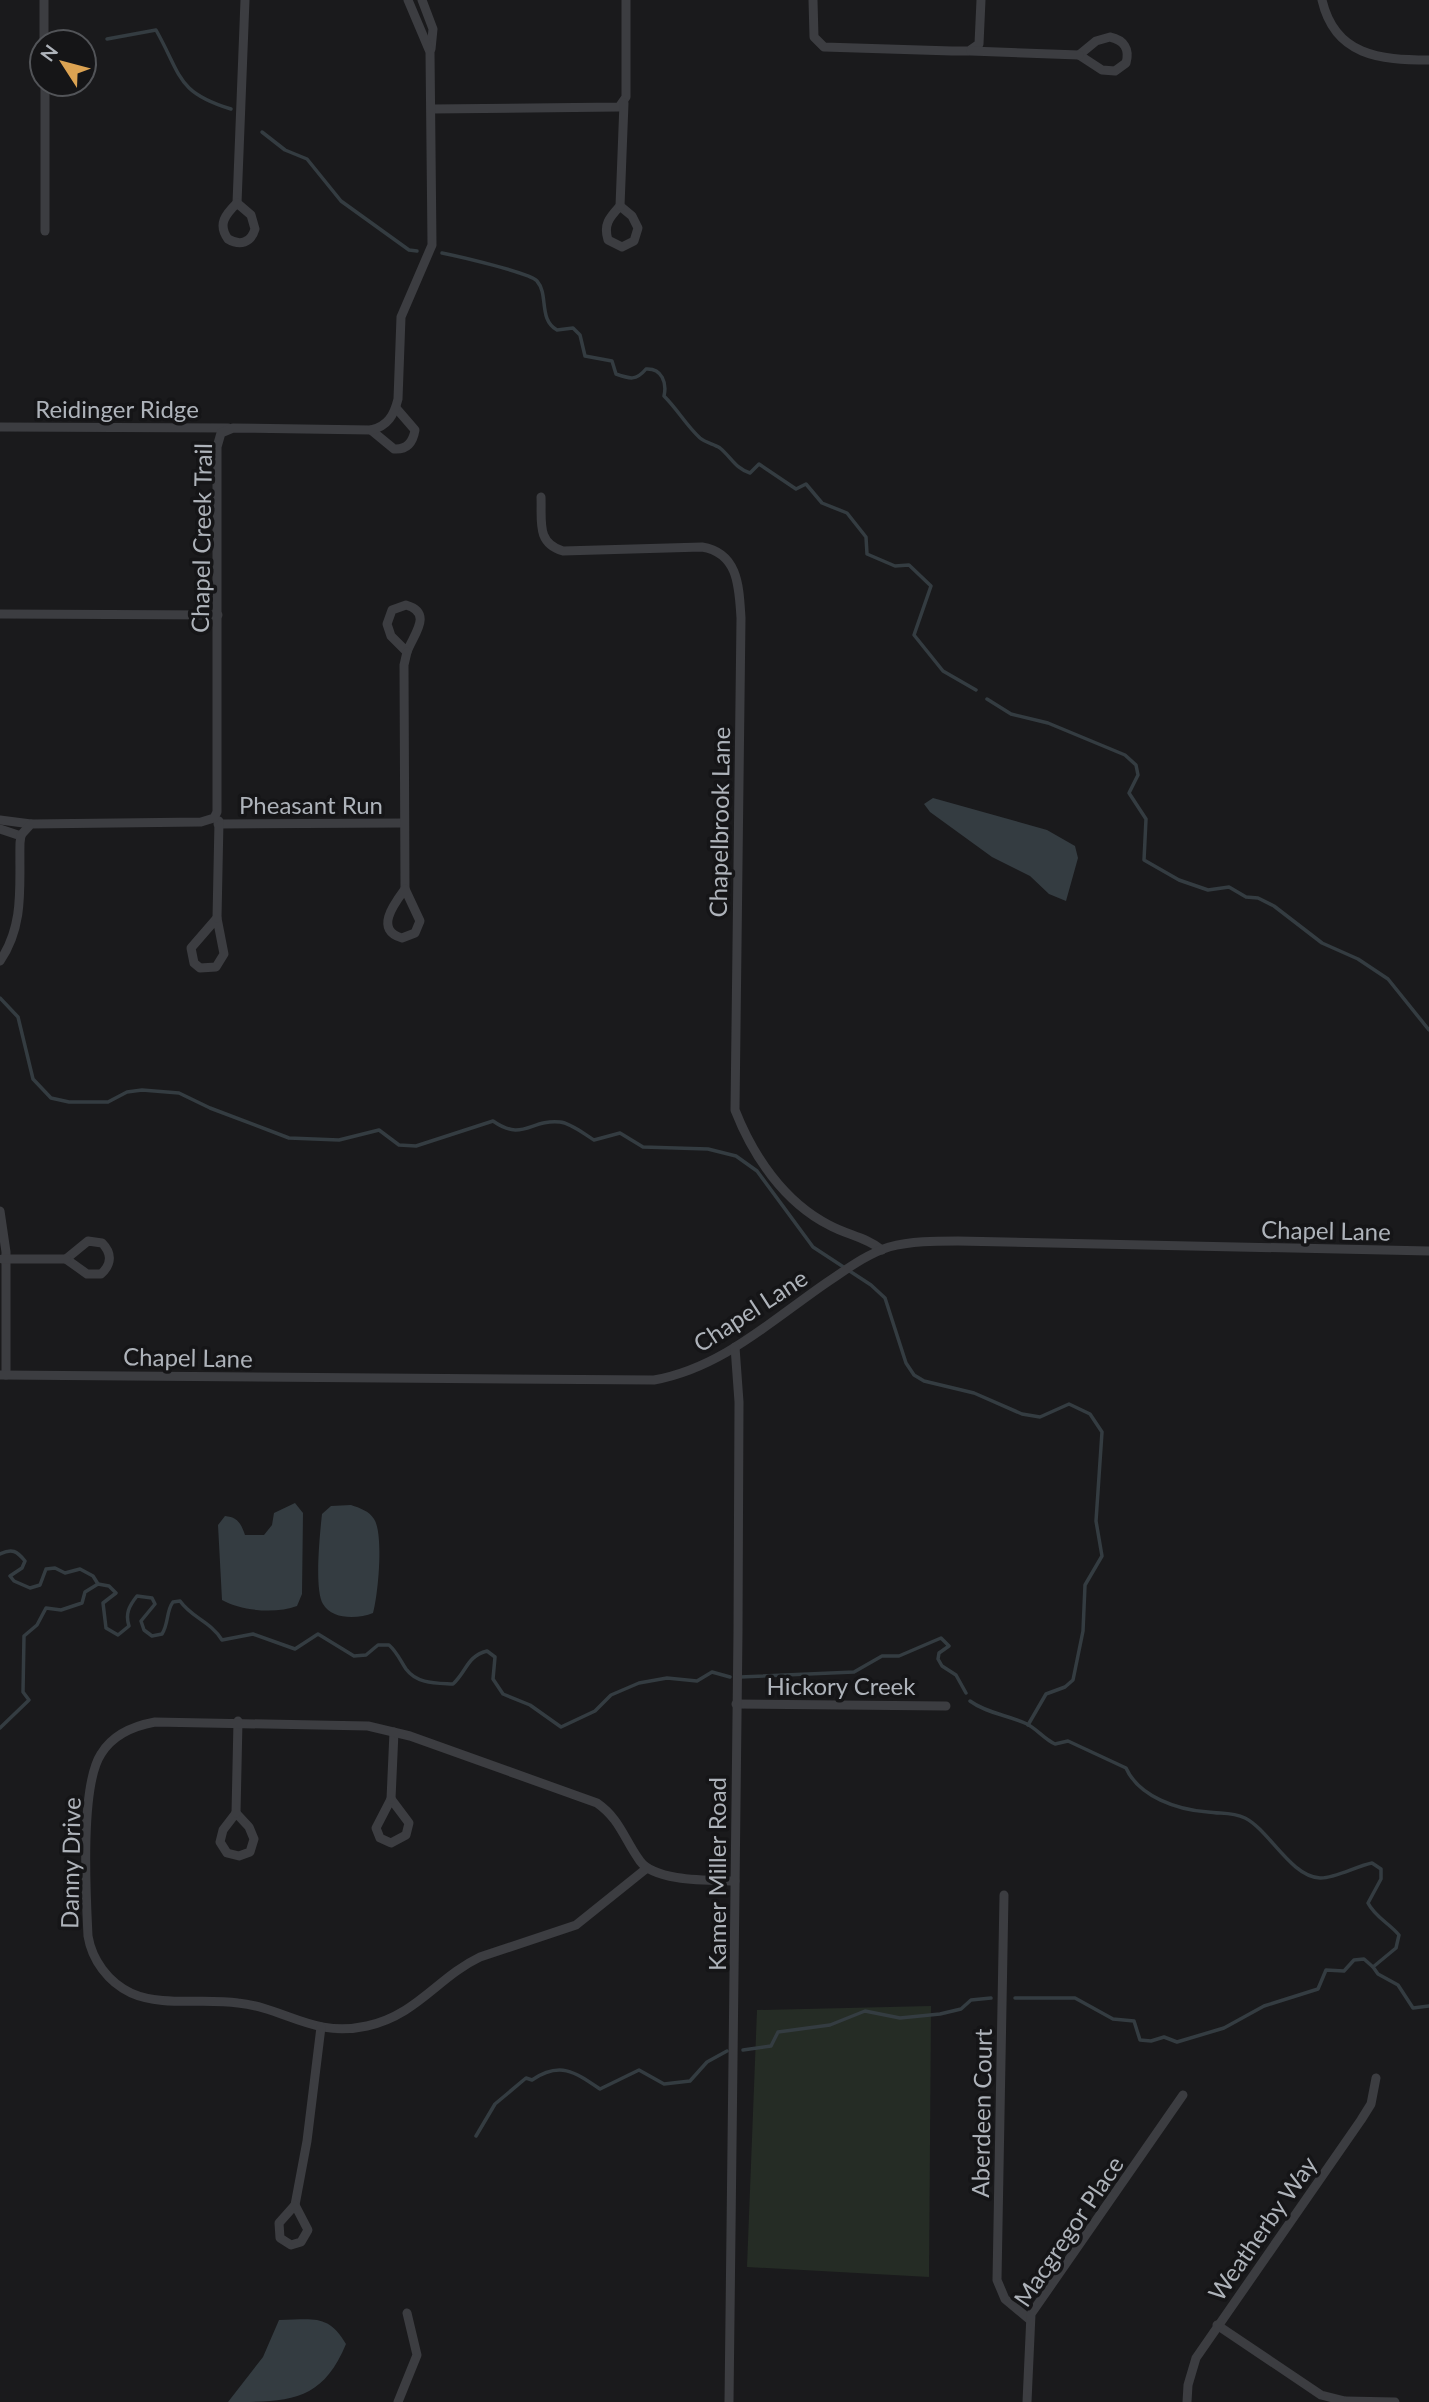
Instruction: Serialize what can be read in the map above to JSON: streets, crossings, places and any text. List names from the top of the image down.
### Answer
{
  "streets": {
    "street": [
      "Reidinger Ridge",
      "Chapel Creek Trail",
      "Pheasant Run",
      "Chapelbrook Lane",
      "Chapel Lane",
      "Hickory Creek",
      "Danny Drive",
      "Kamer Miller Road",
      "Aberdeen Court",
      "Weatherby Way",
      "Macgregor Place"
    ]
  },
  "crossings": [
    ["Reidinger Ridge", "Chapel Creek Trail"],
    ["Chapel Creek Trail", "Pheasant Run"],
    ["Chapelbrook Lane", "Chapel Lane"],
    ["Chapel Lane", "Kamer Miller Road"],
    ["Hickory Creek", "Kamer Miller Road"],
    ["Aberdeen Court", "Macgregor Place"]
  ],
  "north": "top left"
}
